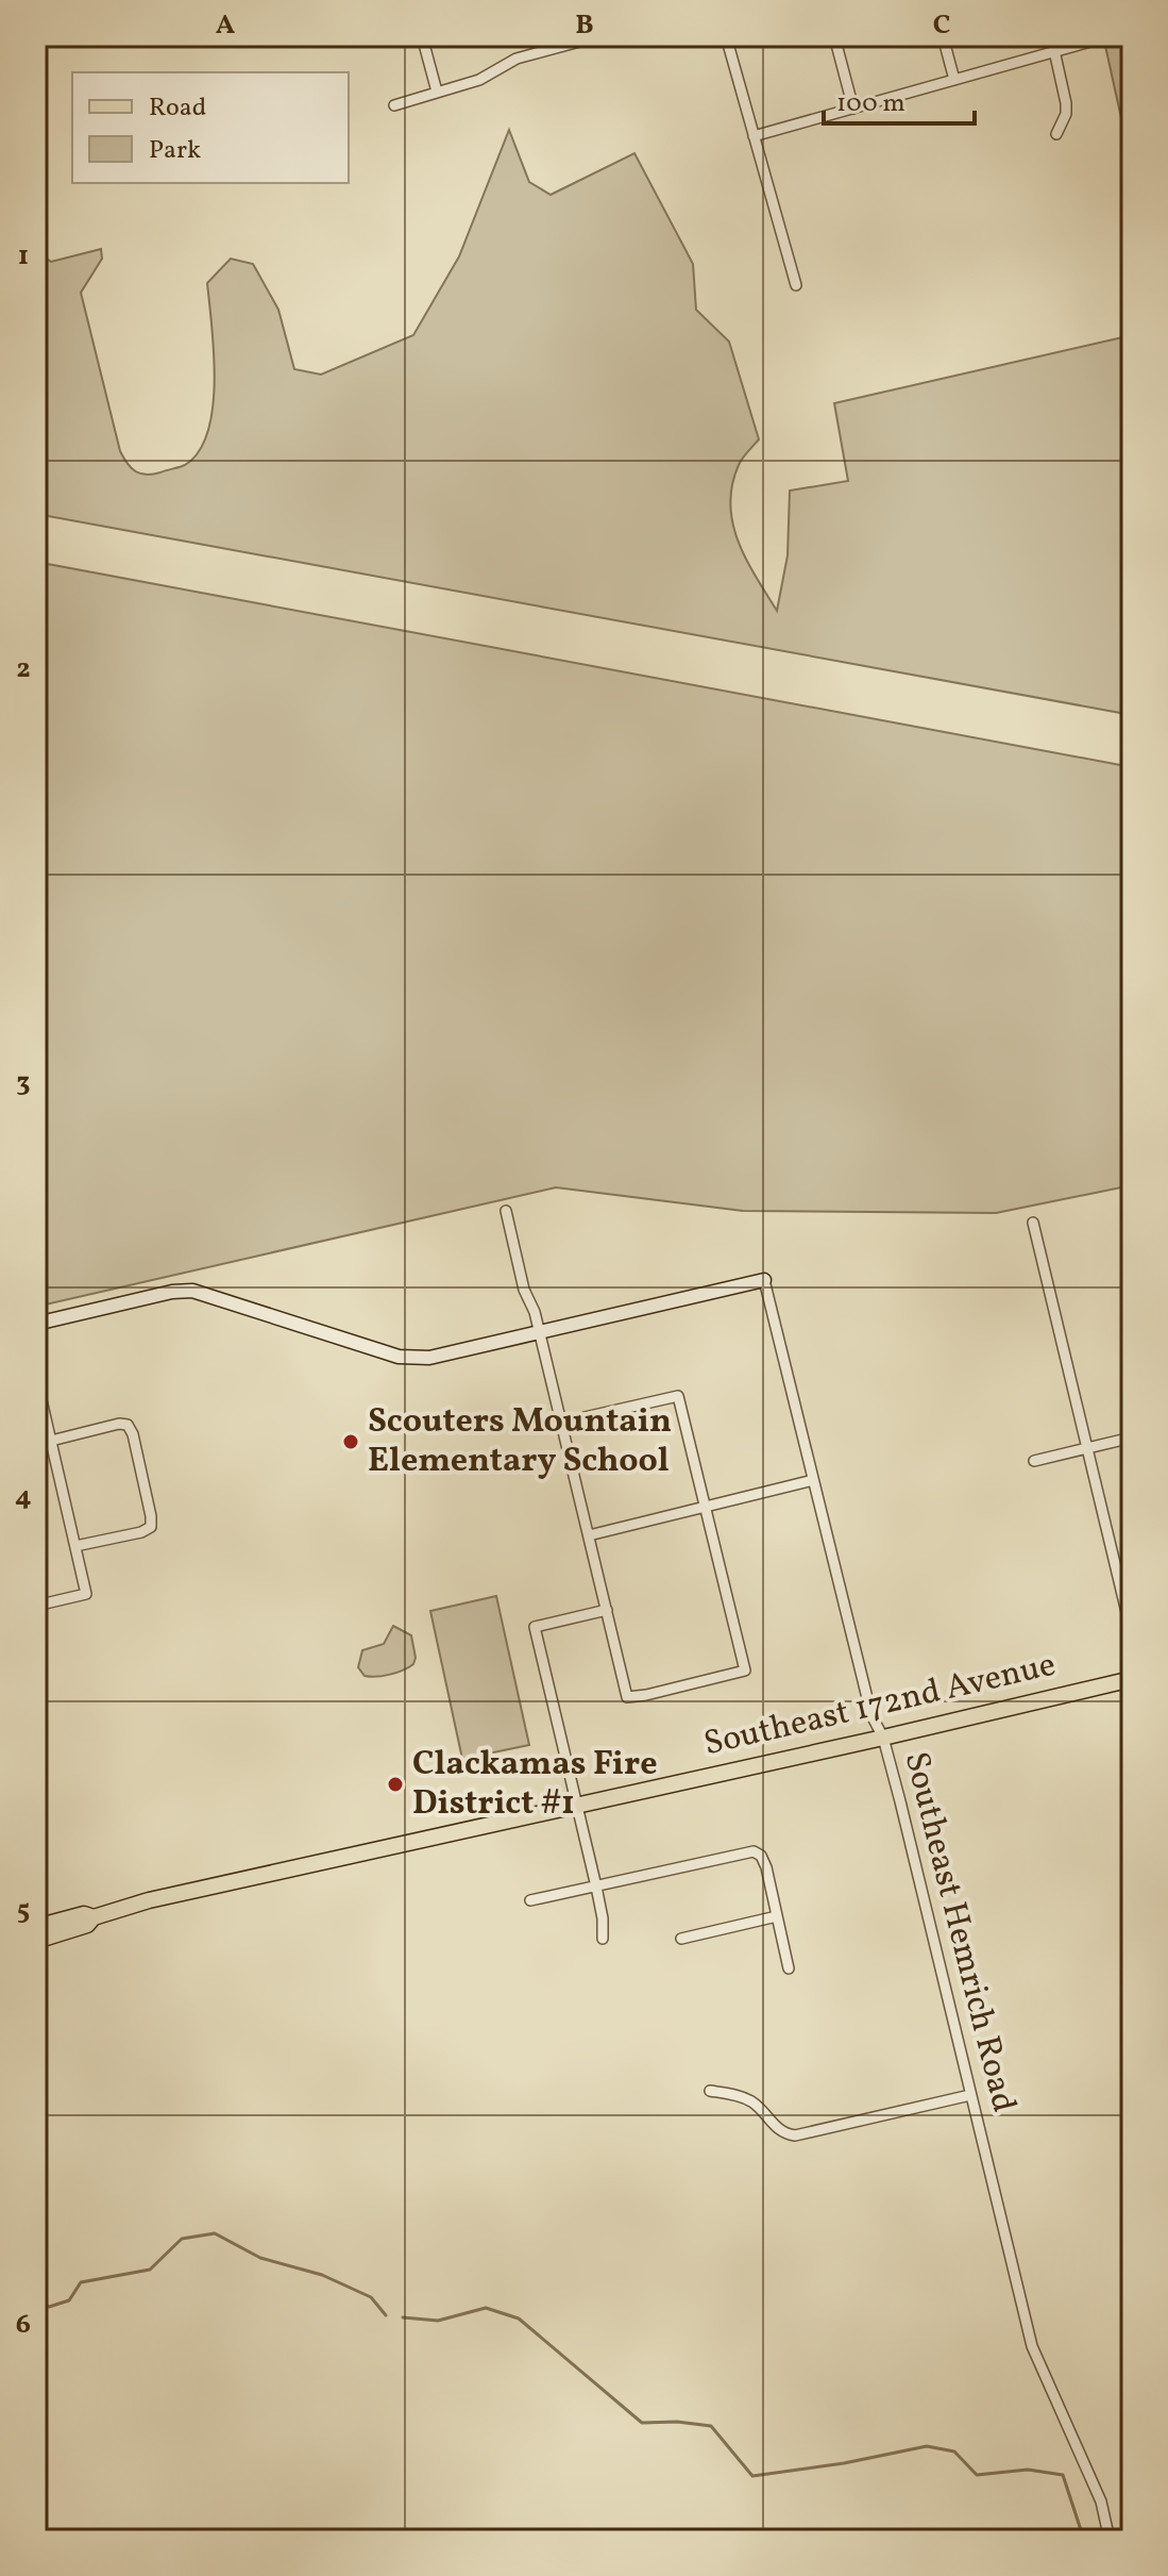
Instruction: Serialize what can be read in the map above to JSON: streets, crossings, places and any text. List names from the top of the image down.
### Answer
{
  "streets": {
    "main road": ["Southeast 172nd Avenue"],
    "street": ["Southeast Hemrich Road"]
  },
  "crossings": [
    ["Southeast 172nd Avenue", "Southeast Hemrich Road"]
  ],
  "places": ["Scouters Mountain Elementary School", "Clackamas Fire District #1"],
  "legend": ["Road", "Park"],
  "scale_bar": "100 m",
  "grid": {
    "columns": ["A", "B", "C"],
    "rows": [
      "1",
      "2",
      "3",
      "4",
      "5",
      "6"
    ]
  }
}
